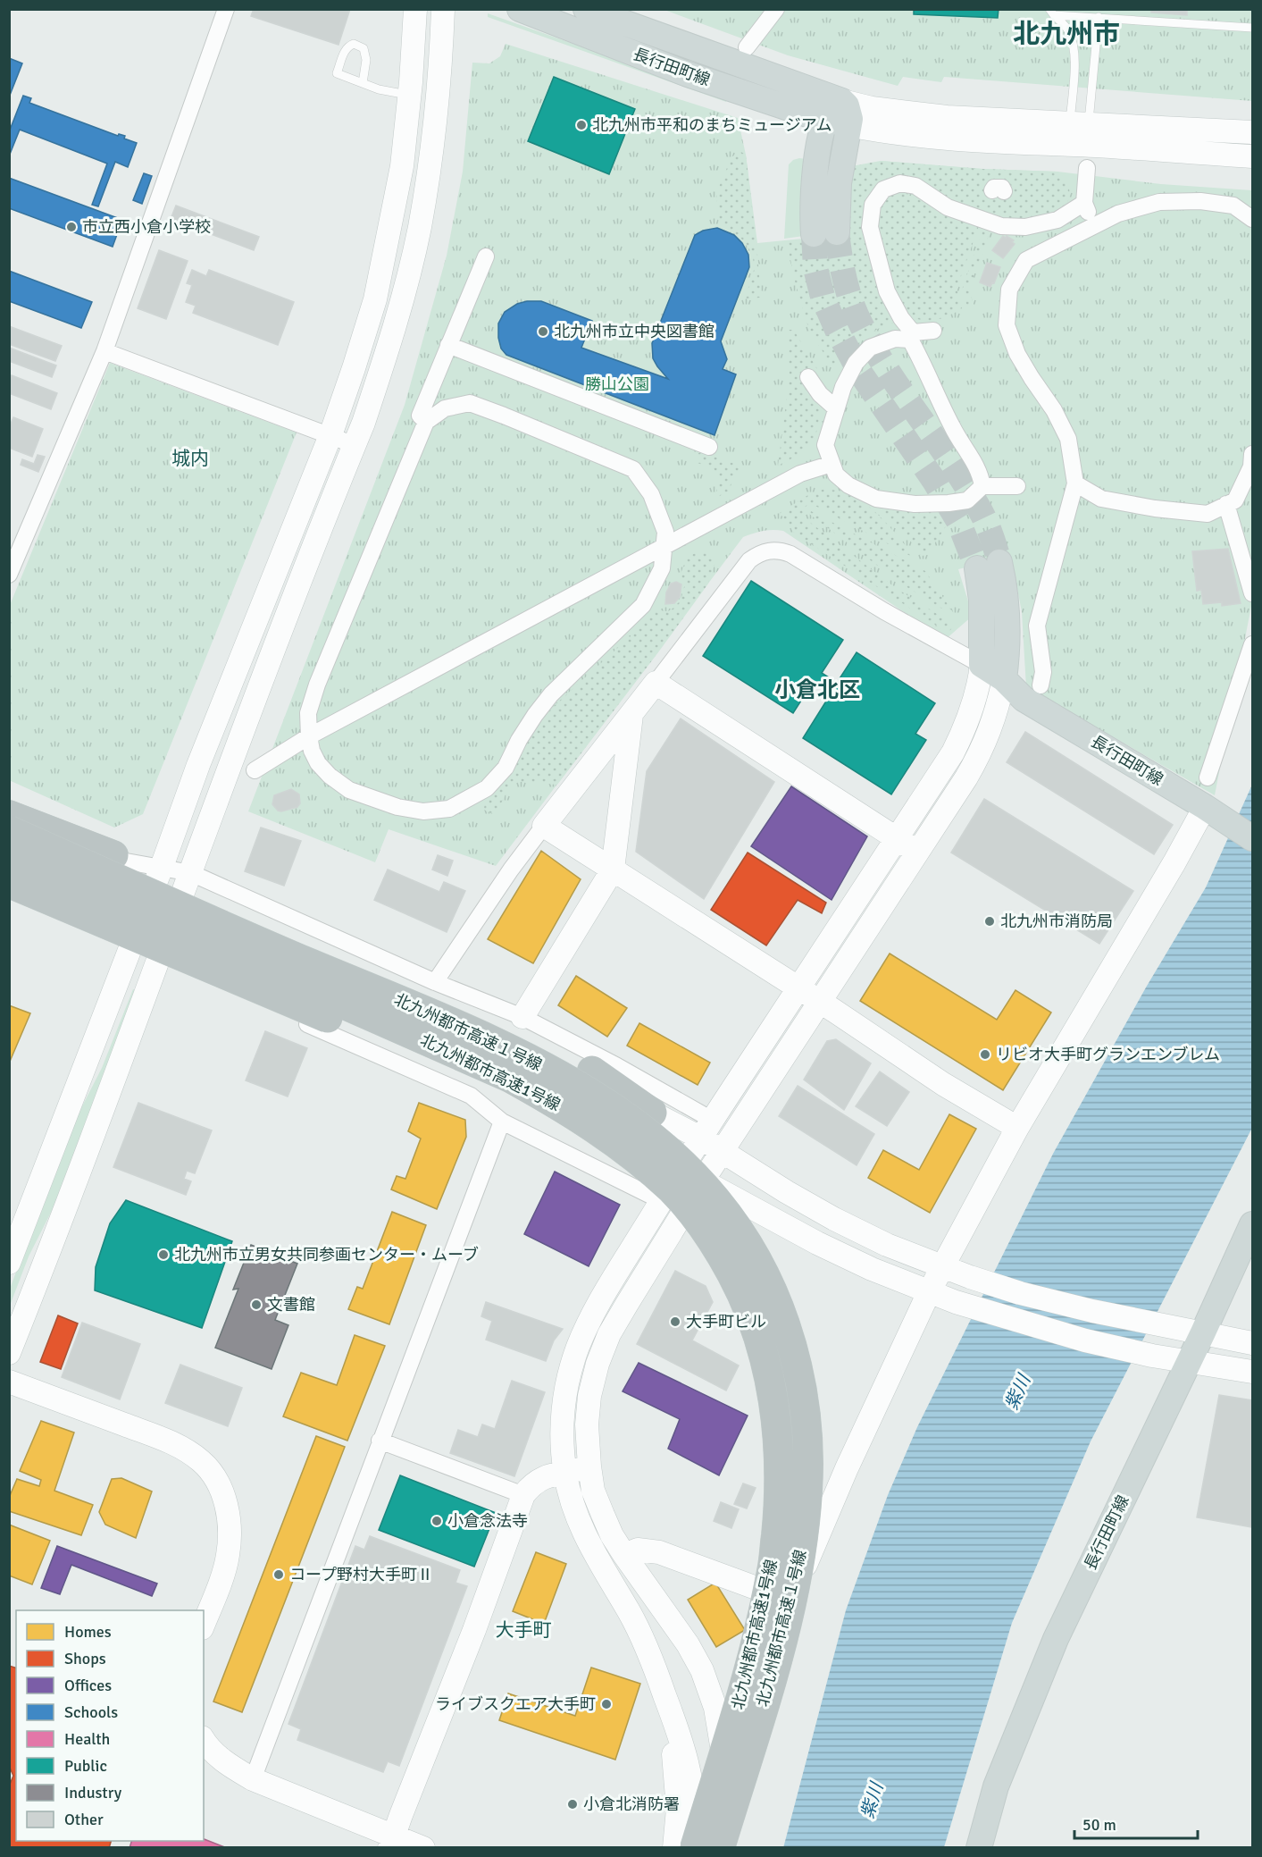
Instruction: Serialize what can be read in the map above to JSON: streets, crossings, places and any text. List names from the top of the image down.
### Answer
{
  "streets": {
    "highway": ["北九州都市高速１号線", "北九州都市高速1号線"],
    "main road": ["長行田町線"]
  },
  "districts": [
    "北九州市",
    "城内",
    "小倉北区",
    "大手町"
  ],
  "water": ["紫川"],
  "parks": ["勝山公園"],
  "places": [
    "北九州市平和のまちミュージアム",
    "市立西小倉小学校",
    "北九州市立中央図書館",
    "北九州市消防局",
    "リビオ大手町グランエンブレム",
    "北九州市立男女共同参画センター・ムーブ",
    "文書館",
    "大手町ビル",
    "小倉念法寺",
    "コープ野村大手町Ⅱ",
    "ライブスクエア大手町",
    "小倉北消防署"
  ],
  "legend": [
    "Homes",
    "Shops",
    "Offices",
    "Schools",
    "Health",
    "Public",
    "Industry",
    "Other"
  ],
  "scale_bar": "50 m"
}
